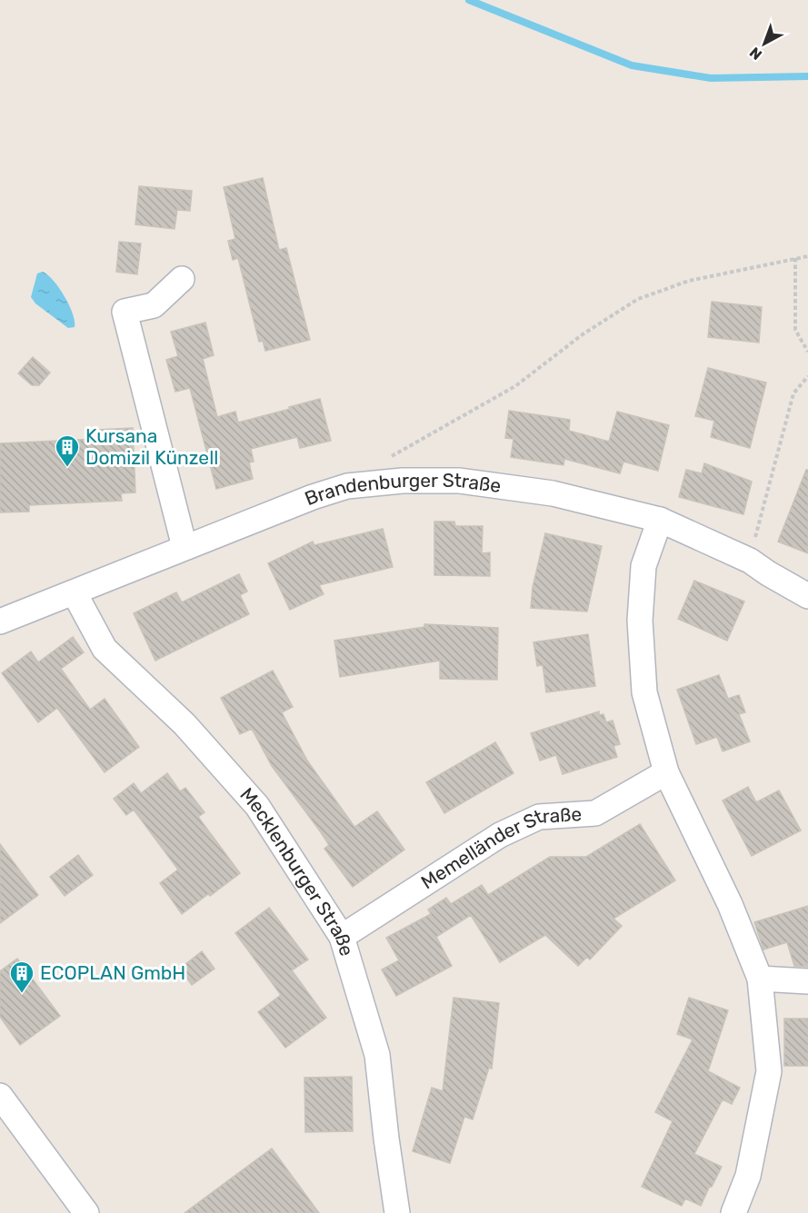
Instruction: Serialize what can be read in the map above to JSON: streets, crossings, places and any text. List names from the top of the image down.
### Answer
{
  "streets": {
    "street": ["Brandenburger Straße", "Memelländer Straße", "Mecklenburger Straße"]
  },
  "crossings": [
    ["Brandenburger Straße", "Mecklenburger Straße"],
    ["Memelländer Straße", "Mecklenburger Straße"]
  ],
  "places": {
    "building": ["Kursana Domizil Künzell", "ECOPLAN GmbH"]
  },
  "north": "bottom left"
}
